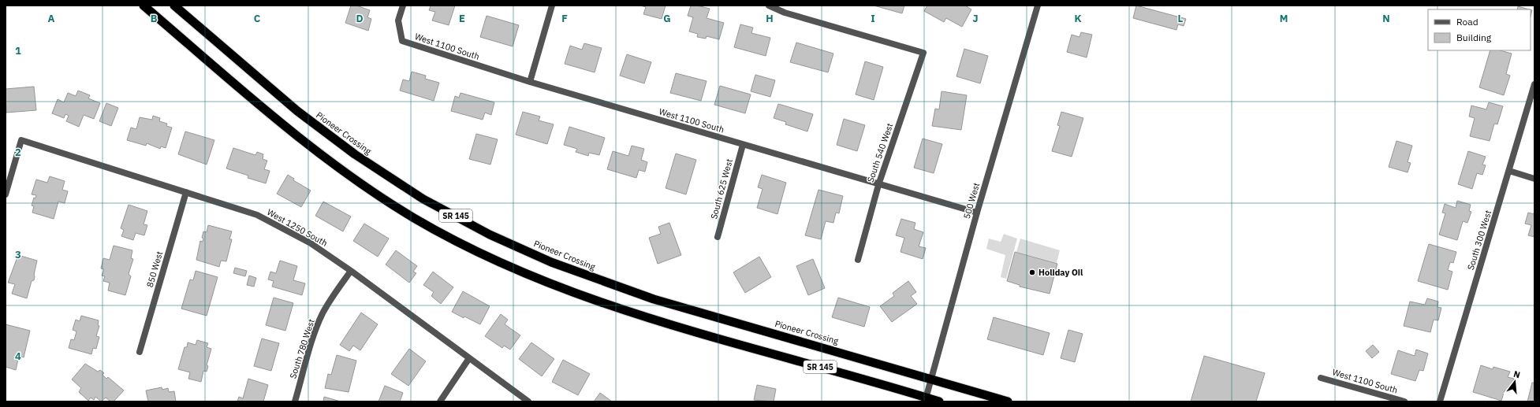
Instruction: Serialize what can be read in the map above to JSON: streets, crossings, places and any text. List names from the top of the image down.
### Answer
{
  "streets": {
    "highway": ["Pioneer Crossing", "SR 145"],
    "street": [
      "West 1100 South",
      "South 540 West",
      "South 625 West",
      "500 West",
      "West 1250 South",
      "South 300 West",
      "850 West",
      "South 780 West"
    ]
  },
  "crossings": [
    ["West 1100 South", "South 540 West"],
    ["West 1100 South", "South 625 West"],
    ["West 1100 South", "500 West"],
    ["Pioneer Crossing", "500 West"],
    ["500 West", "SR 145"],
    ["West 1250 South", "850 West"],
    ["West 1250 South", "South 780 West"]
  ],
  "places": ["Holiday Oil"],
  "legend": ["Road", "Building"],
  "north": "top",
  "grid": {
    "columns": [
      "A",
      "B",
      "C",
      "D",
      "E",
      "F",
      "G",
      "H",
      "I",
      "J",
      "K",
      "L",
      "M",
      "N"
    ],
    "rows": [
      "1",
      "2",
      "3",
      "4"
    ]
  }
}
